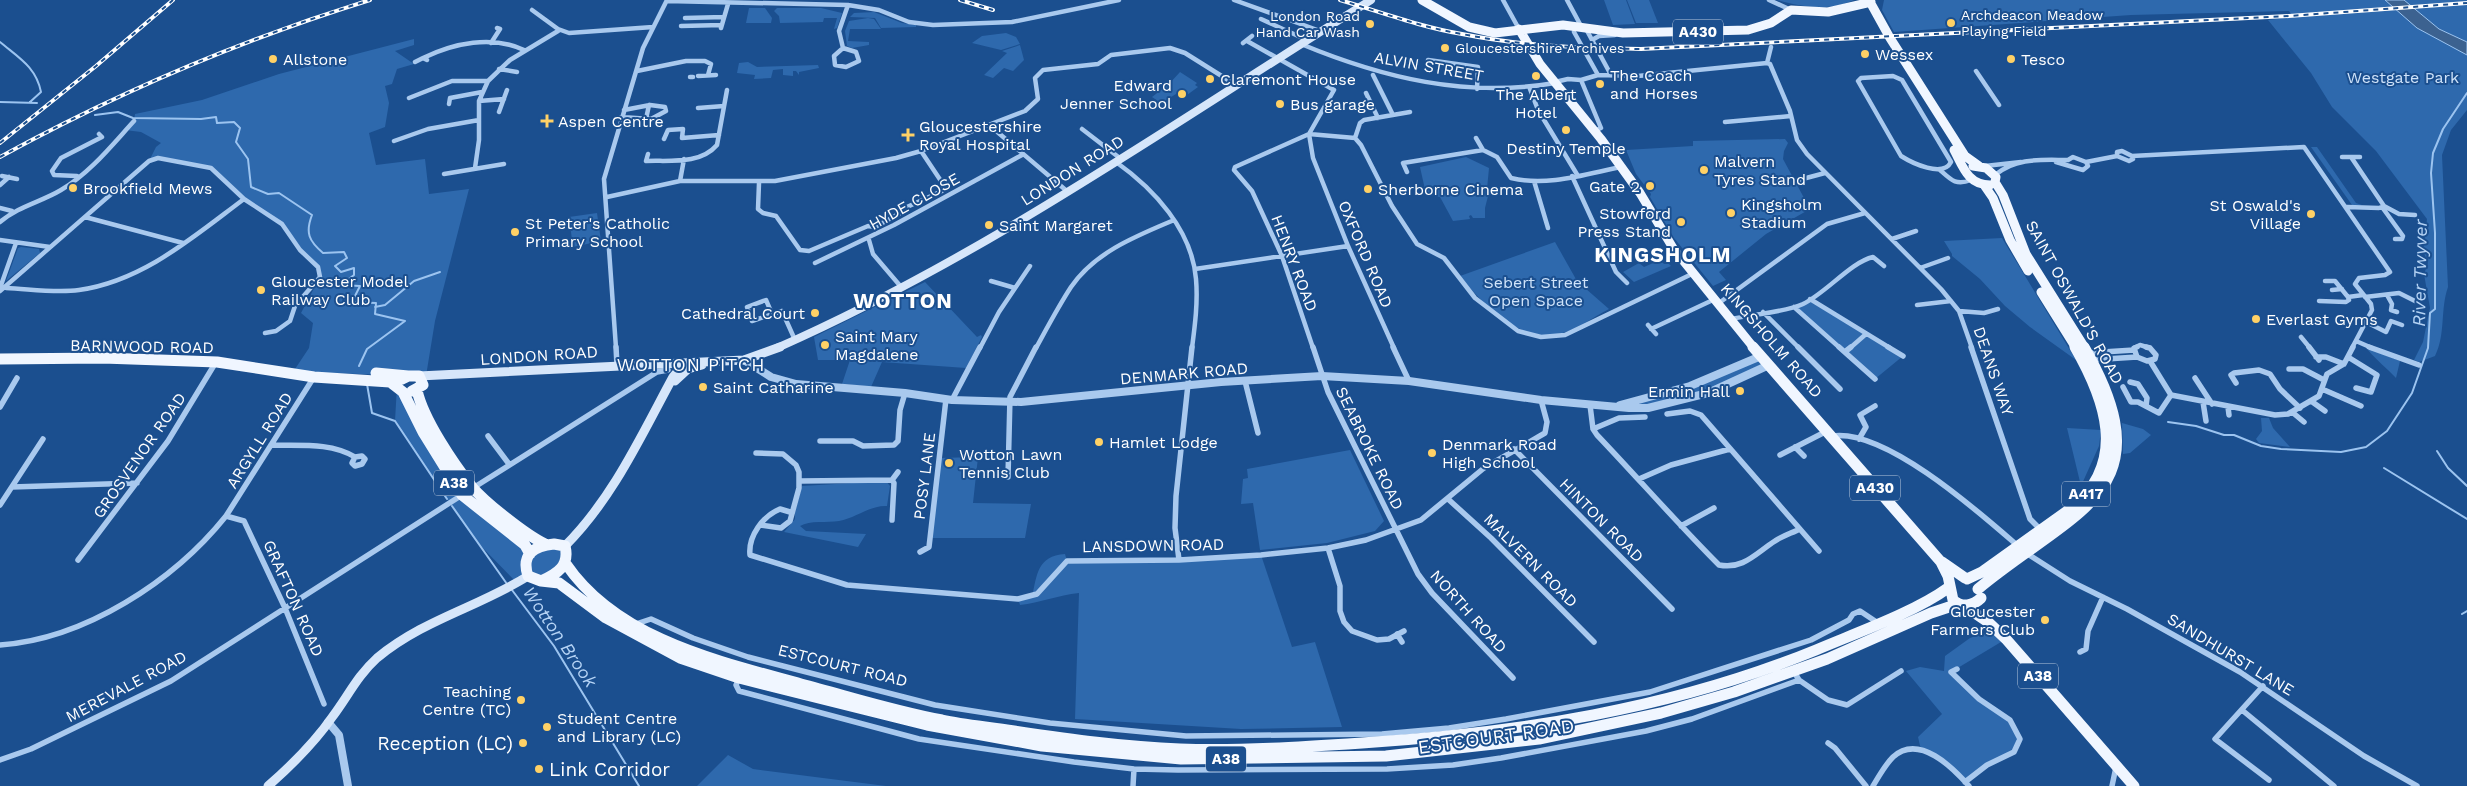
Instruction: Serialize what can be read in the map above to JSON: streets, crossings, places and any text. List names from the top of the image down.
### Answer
{
  "streets": {
    "main road": [
      "A430",
      "LONDON ROAD",
      "SAINT OSWALD'S ROAD",
      "KINGSHOLM ROAD",
      "BARNWOOD ROAD",
      "A38",
      "A417",
      "ESTCOURT ROAD"
    ],
    "street": [
      "ALVIN STREET",
      "HYDE CLOSE",
      "OXFORD ROAD",
      "HENRY ROAD",
      "DEANS WAY",
      "DENMARK ROAD",
      "ARGYLL ROAD",
      "SEABROKE ROAD",
      "GROSVENOR ROAD",
      "POSY LANE",
      "HINTON ROAD",
      "LANSDOWN ROAD",
      "MALVERN ROAD",
      "GRAFTON ROAD",
      "NORTH ROAD",
      "SANDHURST LANE",
      "MEREVALE ROAD"
    ]
  },
  "crossings": [
    ["A430", "ALVIN STREET"],
    ["A430", "KINGSHOLM ROAD"],
    ["ALVIN STREET", "LONDON ROAD"],
    ["ALVIN STREET", "DEANS WAY"],
    ["LONDON ROAD", "HYDE CLOSE"],
    ["LONDON ROAD", "BARNWOOD ROAD"],
    ["LONDON ROAD", "DENMARK ROAD"],
    ["LONDON ROAD", "A38"],
    ["OXFORD ROAD", "HENRY ROAD"],
    ["OXFORD ROAD", "DENMARK ROAD"],
    ["HENRY ROAD", "DENMARK ROAD"],
    ["HENRY ROAD", "SEABROKE ROAD"],
    ["SAINT OSWALD'S ROAD", "KINGSHOLM ROAD"],
    ["SAINT OSWALD'S ROAD", "DEANS WAY"],
    ["SAINT OSWALD'S ROAD", "A38"],
    ["SAINT OSWALD'S ROAD", "SANDHURST LANE"],
    ["SAINT OSWALD'S ROAD", "ESTCOURT ROAD"],
    ["KINGSHOLM ROAD", "DENMARK ROAD"],
    ["KINGSHOLM ROAD", "A38"],
    ["KINGSHOLM ROAD", "SANDHURST LANE"],
    ["KINGSHOLM ROAD", "ESTCOURT ROAD"],
    ["BARNWOOD ROAD", "ARGYLL ROAD"],
    ["BARNWOOD ROAD", "GROSVENOR ROAD"],
    ["BARNWOOD ROAD", "A38"],
    ["DENMARK ROAD", "SEABROKE ROAD"],
    ["DENMARK ROAD", "POSY LANE"],
    ["DENMARK ROAD", "LANSDOWN ROAD"],
    ["ARGYLL ROAD", "GRAFTON ROAD"],
    ["SEABROKE ROAD", "LANSDOWN ROAD"],
    ["SEABROKE ROAD", "NORTH ROAD"],
    ["A38", "ESTCOURT ROAD"],
    ["A38", "MEREVALE ROAD"],
    ["HINTON ROAD", "LANSDOWN ROAD"],
    ["LANSDOWN ROAD", "MALVERN ROAD"],
    ["LANSDOWN ROAD", "NORTH ROAD"],
    ["GRAFTON ROAD", "MEREVALE ROAD"]
  ],
  "districts": ["KINGSHOLM", "WOTTON", "WOTTON PITCH"],
  "water": ["River Twyver", "Wotton Brook"],
  "parks": ["Westgate Park", "Sebert Street Open Space"],
  "places": {
    "other": [
      "Archdeacon Meadow Playing Field",
      "London Road Hand Car Wash",
      "Gloucestershire Archives",
      "Wessex",
      "Allstone",
      "Tesco",
      "The Albert Hotel",
      "Claremont House",
      "The Coach and Horses",
      "Edward Jenner School",
      "Bus garage",
      "Destiny Temple",
      "Malvern Tyres Stand",
      "Gate 2",
      "Brookfield Mews",
      "Sherborne Cinema",
      "Kingsholm Stadium",
      "St Oswald's Village",
      "Stowford Press Stand",
      "Saint Margaret",
      "St Peter's Catholic Primary School",
      "Gloucester Model Railway Club",
      "Cathedral Court",
      "Everlast Gyms",
      "Saint Mary Magdalene",
      "Saint Catharine",
      "Ermin Hall",
      "Hamlet Lodge",
      "Denmark Road High School",
      "Wotton Lawn Tennis Club",
      "Gloucester Farmers Club",
      "Teaching Centre (TC)",
      "Student Centre and Library (LC)",
      "Reception (LC)",
      "Link Corridor"
    ],
    "health": ["Aspen Centre", "Gloucestershire Royal Hospital"]
  }
}
